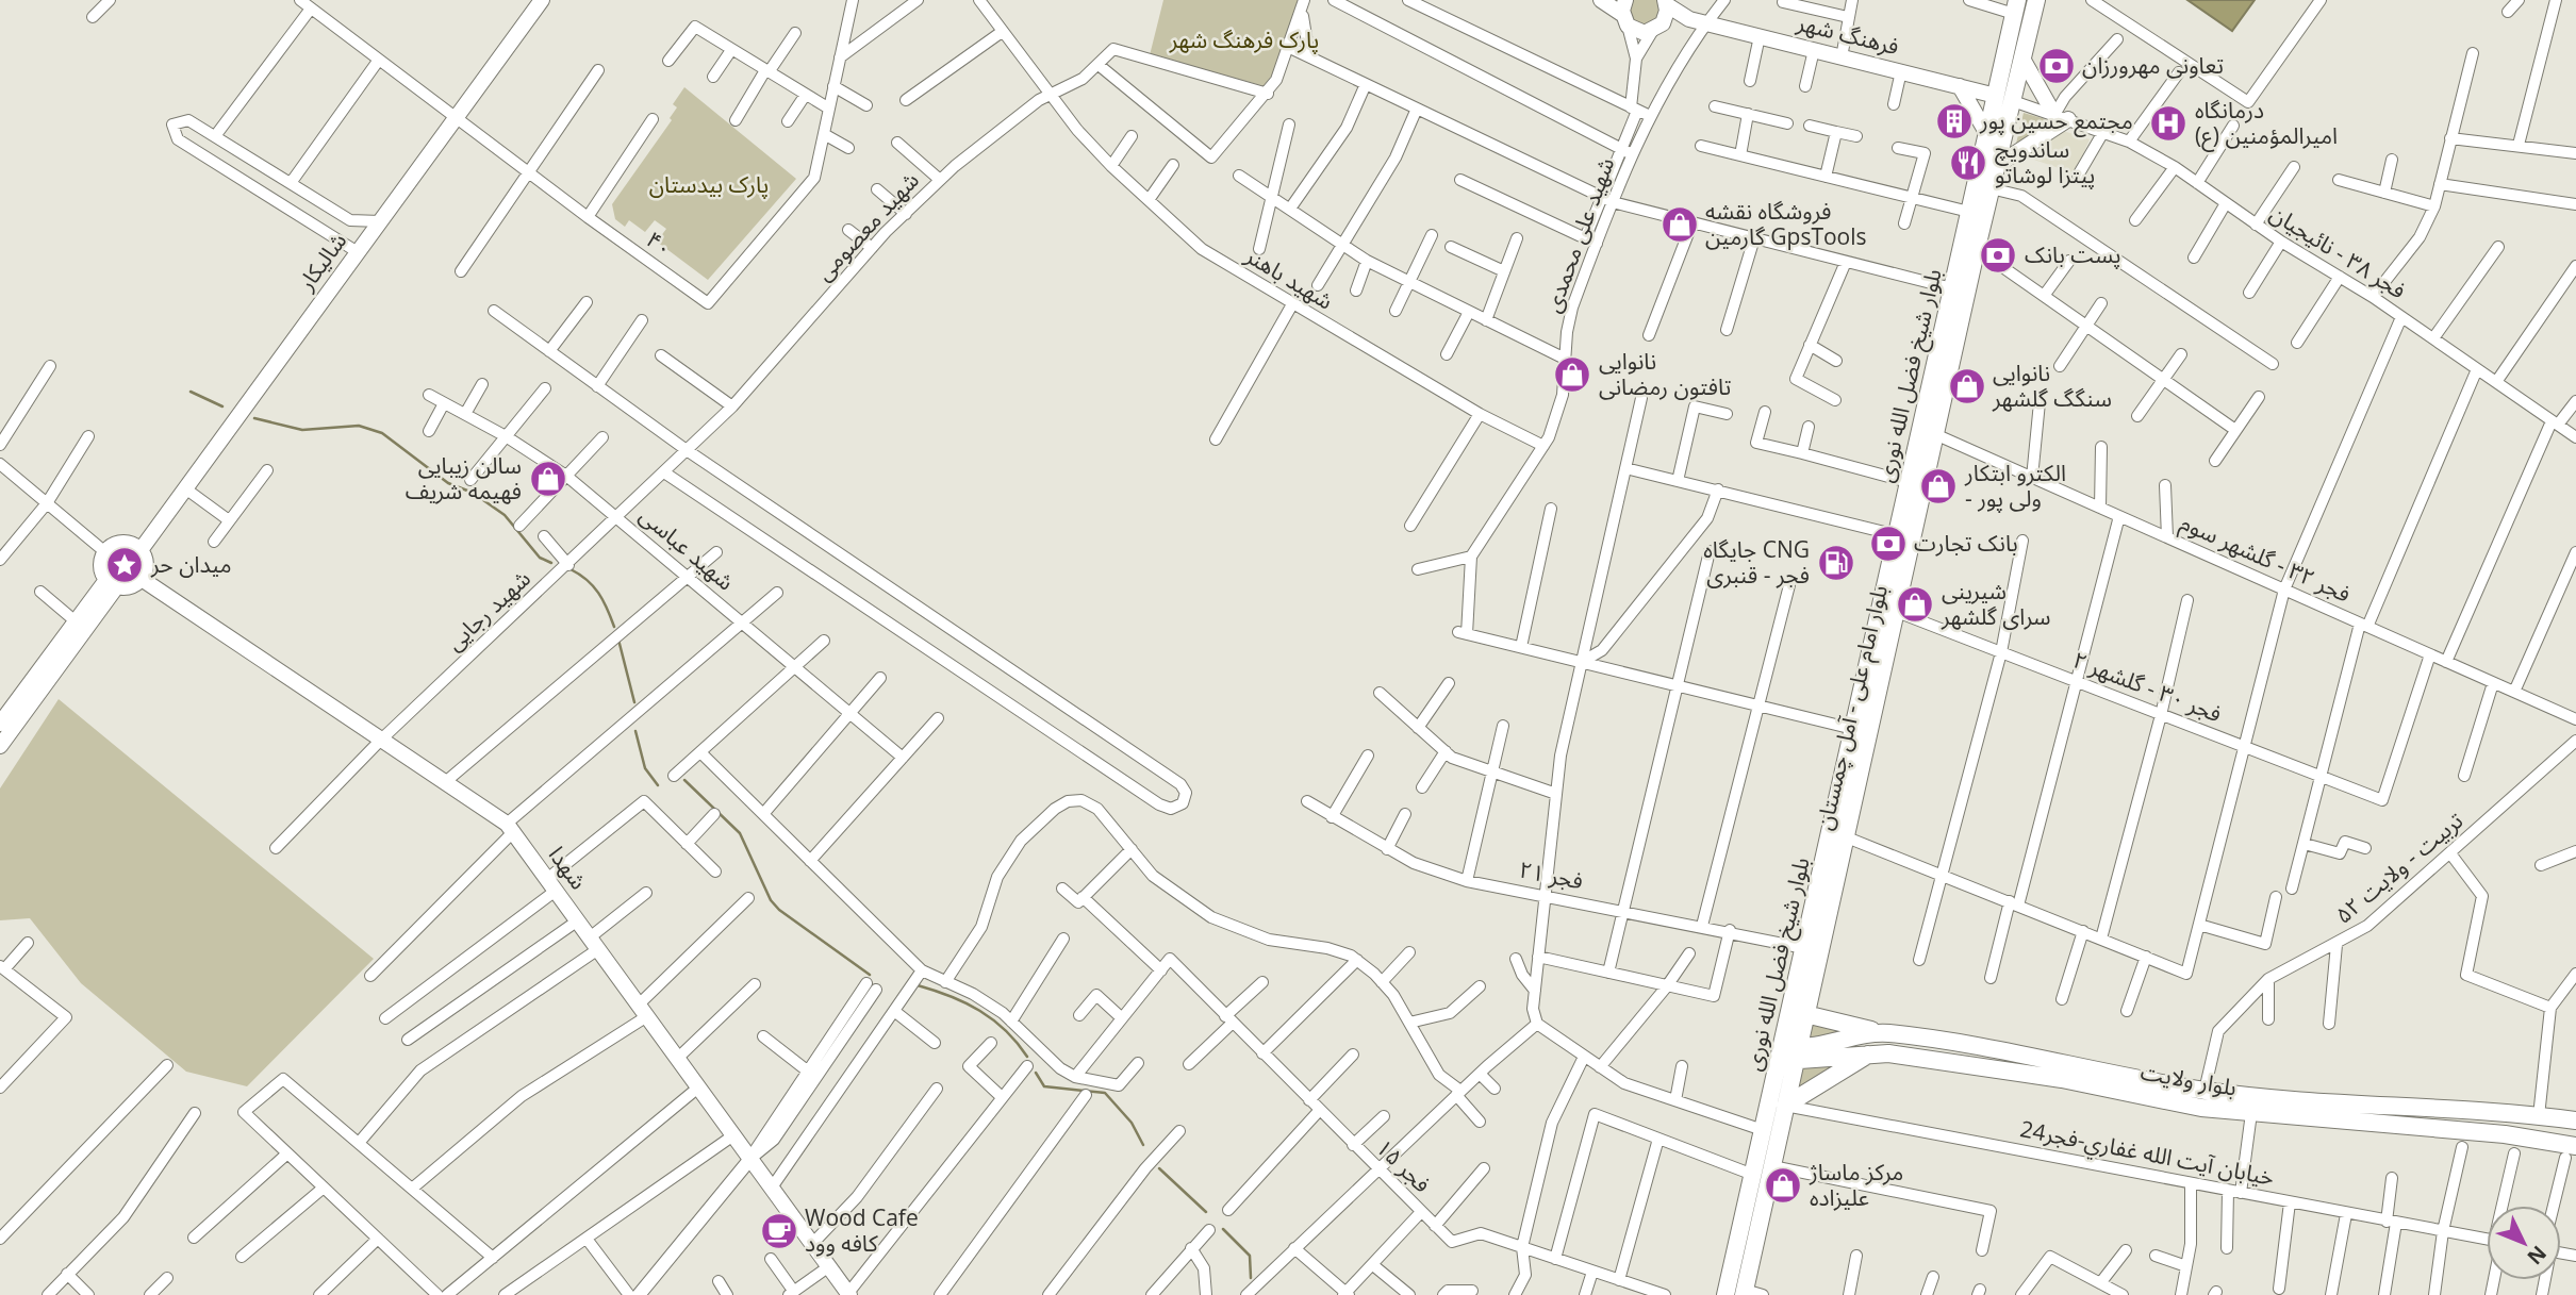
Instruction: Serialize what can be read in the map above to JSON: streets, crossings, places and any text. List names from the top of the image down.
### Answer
{
  "streets": {
    "main road": [
      "فرهنگ شهر",
      "شالیکار",
      "بلوار شیخ فضل الله نوری",
      "بلوار امام علی - آمل چمستان",
      "شهدا",
      "بلوار ولایت"
    ],
    "street": [
      "شهید معصومی",
      "شهید علی محمدی",
      "۴۰",
      "فجر ۳۸ - نائیجیان",
      "شهید باهنر",
      "شهید عباسی",
      "فجر ۳۲ - گلشهر سوم",
      "شهید رجایی",
      "فجر ۳۰ - گلشهر ۲",
      "تربیت - ولایت ۵۲",
      "فجر ۲۱",
      "خيابان آيت الله غفاري-فجر24",
      "فجر ۱۵"
    ]
  },
  "crossings": [
    ["فرهنگ شهر", "شهید علی محمدی"],
    ["فرهنگ شهر", "فجر ۳۸ - نائیجیان"],
    ["فرهنگ شهر", "بلوار شیخ فضل الله نوری"],
    ["فرهنگ شهر", "بلوار امام علی - آمل چمستان"],
    ["شهید معصومی", "شهید باهنر"],
    ["شهید معصومی", "شهید رجایی"],
    ["شهید علی محمدی", "شهید باهنر"],
    ["۴۰", "شالیکار"],
    ["فجر ۳۸ - نائیجیان", "بلوار شیخ فضل الله نوری"],
    ["فجر ۳۸ - نائیجیان", "بلوار امام علی - آمل چمستان"],
    ["شالیکار", "شهدا"],
    ["بلوار شیخ فضل الله نوری", "بلوار امام علی - آمل چمستان"],
    ["بلوار شیخ فضل الله نوری", "فجر ۲۱"],
    ["بلوار شیخ فضل الله نوری", "بلوار ولایت"],
    ["شهید عباسی", "شهید رجایی"],
    ["فجر ۳۲ - گلشهر سوم", "فجر ۳۰ - گلشهر ۲"],
    ["فجر ۳۲ - گلشهر سوم", "بلوار امام علی - آمل چمستان"],
    ["شهید رجایی", "شهدا"],
    ["فجر ۳۰ - گلشهر ۲", "بلوار امام علی - آمل چمستان"],
    ["بلوار امام علی - آمل چمستان", "بلوار ولایت"],
    ["بلوار امام علی - آمل چمستان", "خيابان آيت الله غفاري-فجر24"],
    ["تربیت - ولایت ۵۲", "بلوار ولایت"]
  ],
  "parks": ["پارک فرهنگ شهر", "پارک بیدستان"],
  "places": {
    "bank": ["تعاونی مهرورزان", "پست بانک", "بانک تجارت"],
    "building": ["مجتمع حسین پور"],
    "hospital": ["درمانگاه امیرالمؤمنین (ع)"],
    "restaurant": ["ساندویچ پیتزا لوشاتو"],
    "shop": [
      "فروشگاه نقشه گارمین GpsTools",
      "نانوایی تافتون رمضانی",
      "نانوایی سنگگ گلشهر",
      "سالن زیبایی فهیمه شریف",
      "الکترو ابتکار - ولی پور",
      "شیرینی سرای گلشهر",
      "مرکز ماساژ علیزاده"
    ],
    "fuel station": ["جایگاه CNG فجر - قنبری"],
    "place": ["میدان حر"],
    "cafe": ["Wood Cafe کافه وود"]
  },
  "north": "bottom right"
}
